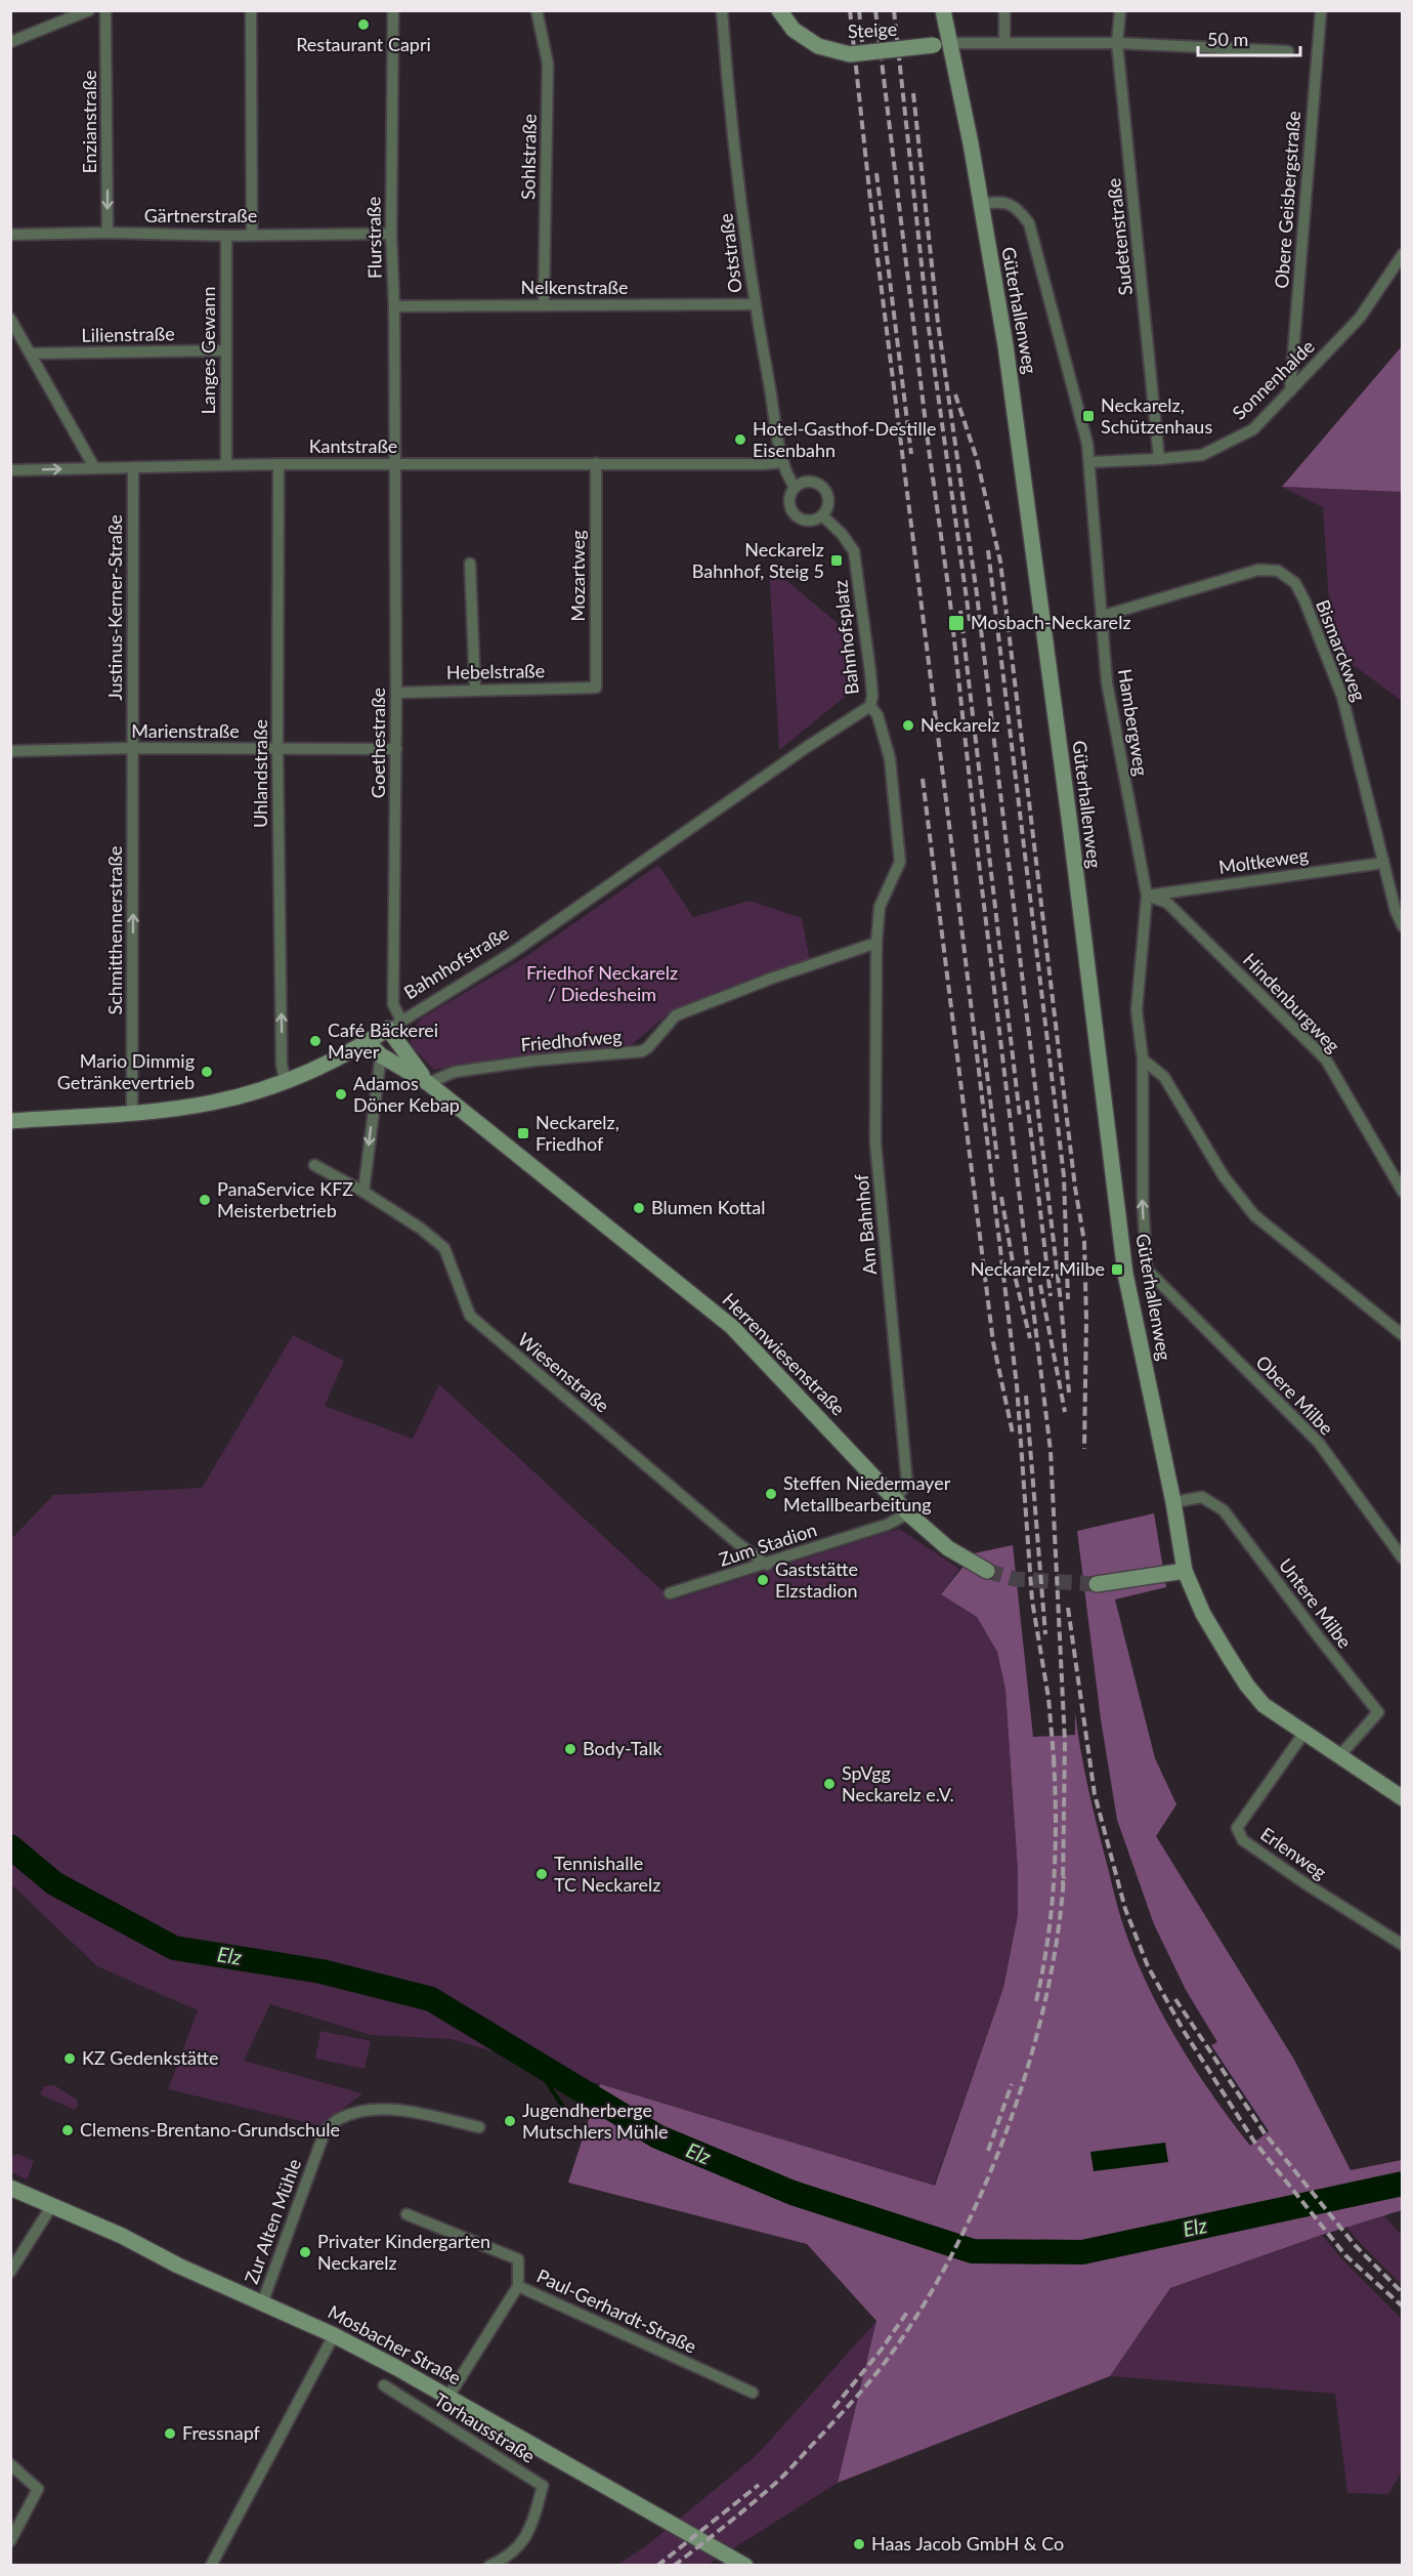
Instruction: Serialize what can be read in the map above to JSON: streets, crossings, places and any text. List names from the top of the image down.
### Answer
{
  "streets": {
    "street": [
      "Steige",
      "Enzianstraße",
      "Sohlstraße",
      "Obere Geisbergstraße",
      "Gärtnerstraße",
      "Sudetenstraße",
      "Flurstraße",
      "Oststraße",
      "Nelkenstraße",
      "Güterhallenweg",
      "Lilienstraße",
      "Langes Gewann",
      "Sonnenhalde",
      "Kantstraße",
      "Mozartweg",
      "Justinus-Kerner-Straße",
      "Bahnhofsplatz",
      "Bismarckweg",
      "Hebelstraße",
      "Hambergweg",
      "Marienstraße",
      "Goethestraße",
      "Uhlandstraße",
      "Moltkeweg",
      "Schmitthennerstraße",
      "Bahnhofstraße",
      "Hindenburgweg",
      "Friedhofweg",
      "Am Bahnhof",
      "Herrenwiesenstraße",
      "Wiesenstraße",
      "Obere Milbe",
      "Zum Stadion",
      "Untere Milbe",
      "Erlenweg",
      "Zur Alten Mühle",
      "Paul-Gerhardt-Straße",
      "Mosbacher Straße",
      "Torhausstraße"
    ]
  },
  "crossings": [
    ["Steige", "Güterhallenweg"],
    ["Enzianstraße", "Gärtnerstraße"],
    ["Sohlstraße", "Nelkenstraße"],
    ["Obere Geisbergstraße", "Sonnenhalde"],
    ["Gärtnerstraße", "Flurstraße"],
    ["Gärtnerstraße", "Langes Gewann"],
    ["Sudetenstraße", "Sonnenhalde"],
    ["Flurstraße", "Nelkenstraße"],
    ["Flurstraße", "Kantstraße"],
    ["Flurstraße", "Goethestraße"],
    ["Oststraße", "Nelkenstraße"],
    ["Oststraße", "Kantstraße"],
    ["Oststraße", "Bahnhofsplatz"],
    ["Güterhallenweg", "Hambergweg"],
    ["Güterhallenweg", "Untere Milbe"],
    ["Lilienstraße", "Langes Gewann"],
    ["Langes Gewann", "Kantstraße"],
    ["Sonnenhalde", "Hambergweg"],
    ["Kantstraße", "Mozartweg"],
    ["Kantstraße", "Justinus-Kerner-Straße"],
    ["Kantstraße", "Goethestraße"],
    ["Kantstraße", "Uhlandstraße"],
    ["Mozartweg", "Hebelstraße"],
    ["Justinus-Kerner-Straße", "Marienstraße"],
    ["Justinus-Kerner-Straße", "Schmitthennerstraße"],
    ["Bahnhofsplatz", "Bahnhofstraße"],
    ["Bahnhofsplatz", "Friedhofweg"],
    ["Bahnhofsplatz", "Am Bahnhof"],
    ["Bismarckweg", "Hambergweg"],
    ["Bismarckweg", "Moltkeweg"],
    ["Hebelstraße", "Goethestraße"],
    ["Hambergweg", "Moltkeweg"],
    ["Hambergweg", "Hindenburgweg"],
    ["Hambergweg", "Obere Milbe"],
    ["Marienstraße", "Goethestraße"],
    ["Marienstraße", "Uhlandstraße"],
    ["Marienstraße", "Schmitthennerstraße"],
    ["Goethestraße", "Bahnhofstraße"],
    ["Goethestraße", "Herrenwiesenstraße"],
    ["Uhlandstraße", "Bahnhofstraße"],
    ["Moltkeweg", "Hindenburgweg"],
    ["Schmitthennerstraße", "Bahnhofstraße"],
    ["Bahnhofstraße", "Herrenwiesenstraße"],
    ["Friedhofweg", "Am Bahnhof"],
    ["Friedhofweg", "Herrenwiesenstraße"],
    ["Am Bahnhof", "Herrenwiesenstraße"],
    ["Herrenwiesenstraße", "Zum Stadion"],
    ["Wiesenstraße", "Zum Stadion"],
    ["Zur Alten Mühle", "Mosbacher Straße"],
    ["Paul-Gerhardt-Straße", "Mosbacher Straße"]
  ],
  "one_way": ["Enzianstraße", "Uhlandstraße", "Schmitthennerstraße"],
  "water": ["Elz"],
  "parks": ["Friedhof Neckarelz / Diedesheim"],
  "places": {
    "other": [
      "Restaurant Capri",
      "Hotel-Gasthof-Destille Eisenbahn",
      "Neckarelz",
      "Café Bäckerei Mayer",
      "Mario Dimmig Getränkevertrieb",
      "Adamos Döner Kebap",
      "PanaService KFZ Meisterbetrieb",
      "Blumen Kottal",
      "Steffen Niedermayer Metallbearbeitung",
      "Gaststätte Elzstadion",
      "Body-Talk",
      "SpVgg Neckarelz e.V.",
      "Tennishalle TC Neckarelz",
      "KZ Gedenkstätte",
      "Jugendherberge Mutschlers Mühle",
      "Clemens-Brentano-Grundschule",
      "Privater Kindergarten Neckarelz",
      "Fressnapf",
      "Haas Jacob GmbH & Co"
    ],
    "transit": [
      "Neckarelz, Schützenhaus",
      "Neckarelz Bahnhof, Steig 5",
      "Mosbach-Neckarelz",
      "Neckarelz, Friedhof",
      "Neckarelz, Milbe"
    ]
  },
  "scale_bar": "50 m"
}
